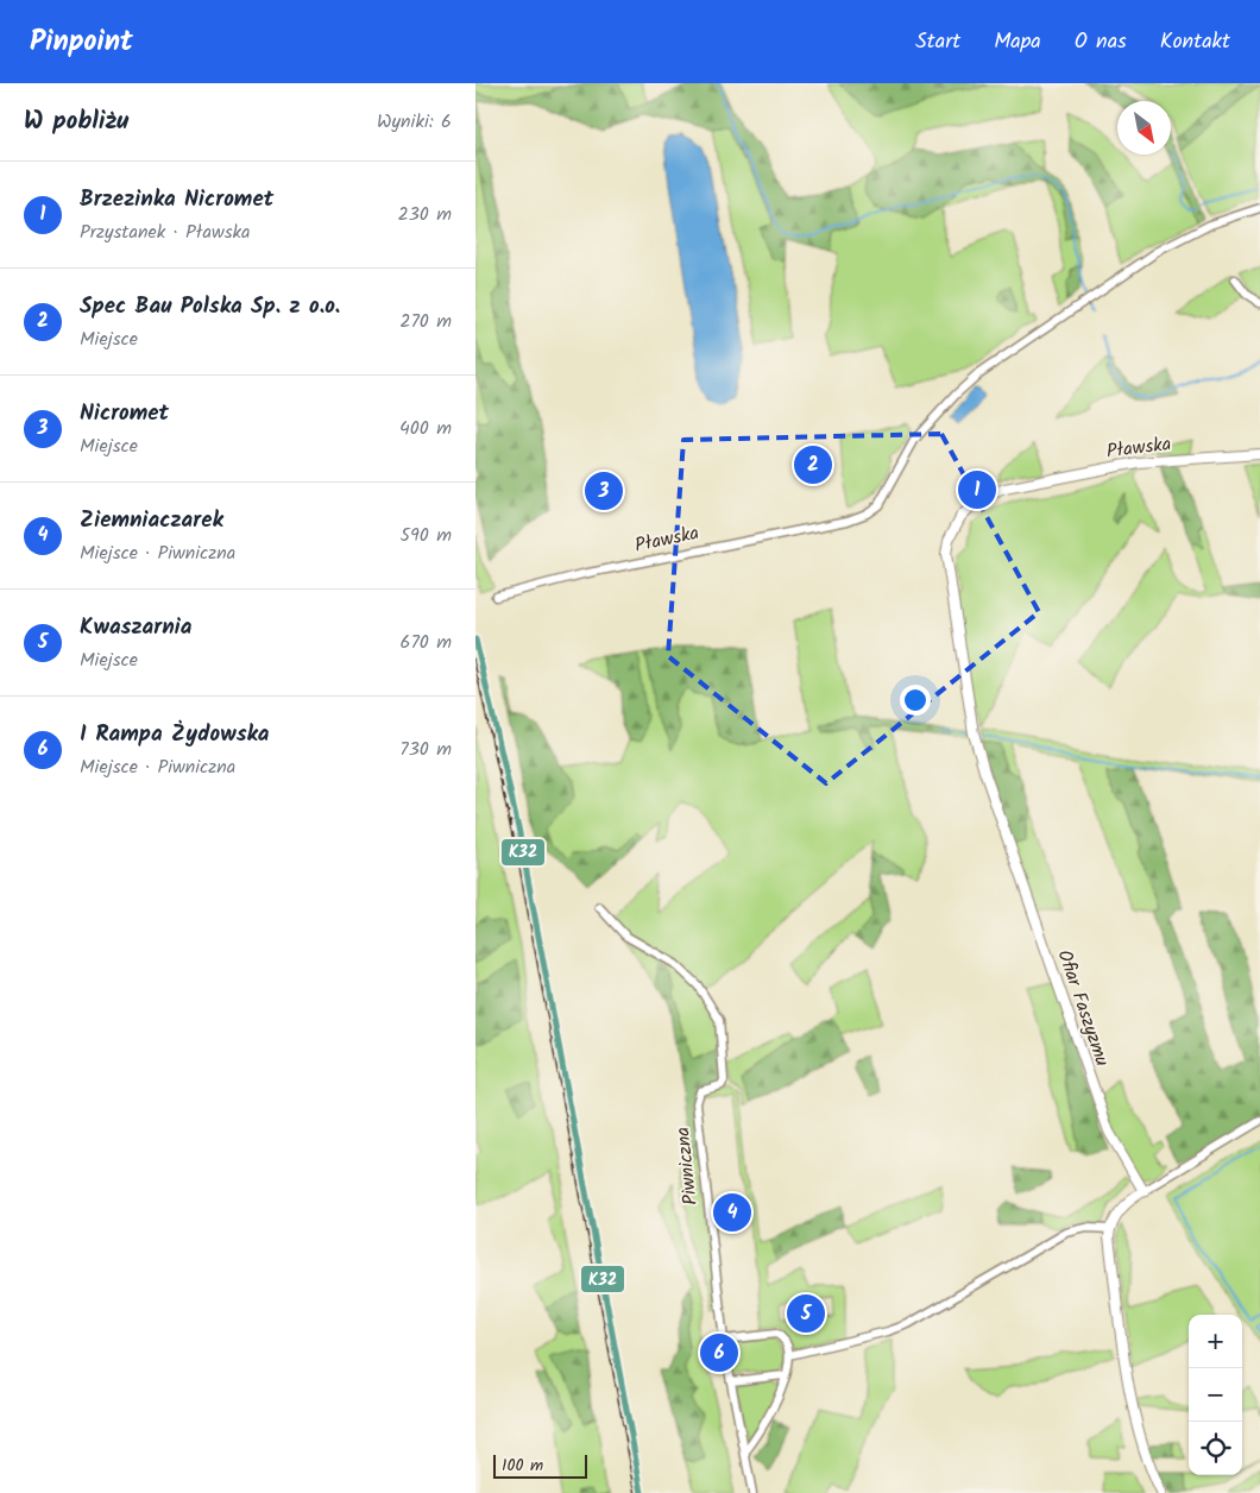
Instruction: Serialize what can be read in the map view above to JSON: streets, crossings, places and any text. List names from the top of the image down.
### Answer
{
  "streets": {
    "street": ["Pławska", "Ofiar Faszyzmu", "Piwniczna"]
  },
  "crossings": [
    ["Pławska", "Ofiar Faszyzmu"]
  ],
  "lines": ["transit line K32"],
  "scale_bar": "100 m",
  "north": "bottom right",
  "page": {
    "header": "Pinpoint",
    "nav": [
      "Start",
      "Mapa",
      "O nas",
      "Kontakt"
    ],
    "heading": ["W pobliżu", "Wyniki: 6"],
    "list": [
      {
        "mark": "1",
        "name": "Brzezinka Nicromet",
        "note": "Przystanek · Pławska",
        "value": "230 m"
      },
      {
        "mark": "2",
        "name": "Spec Bau Polska Sp. z o.o.",
        "note": "Miejsce",
        "value": "270 m"
      },
      {
        "mark": "3",
        "name": "Nicromet",
        "note": "Miejsce",
        "value": "400 m"
      },
      {
        "mark": "4",
        "name": "Ziemniaczarek",
        "note": "Miejsce · Piwniczna",
        "value": "590 m"
      },
      {
        "mark": "5",
        "name": "Kwaszarnia",
        "note": "Miejsce",
        "value": "670 m"
      },
      {
        "mark": "6",
        "name": "I Rampa Żydowska",
        "note": "Miejsce · Piwniczna",
        "value": "730 m"
      }
    ],
    "pins": [
      "2",
      "1",
      "3",
      "4",
      "5",
      "6"
    ],
    "map_buttons": ["+", "−"],
    "scale": "100 m"
  }
}
